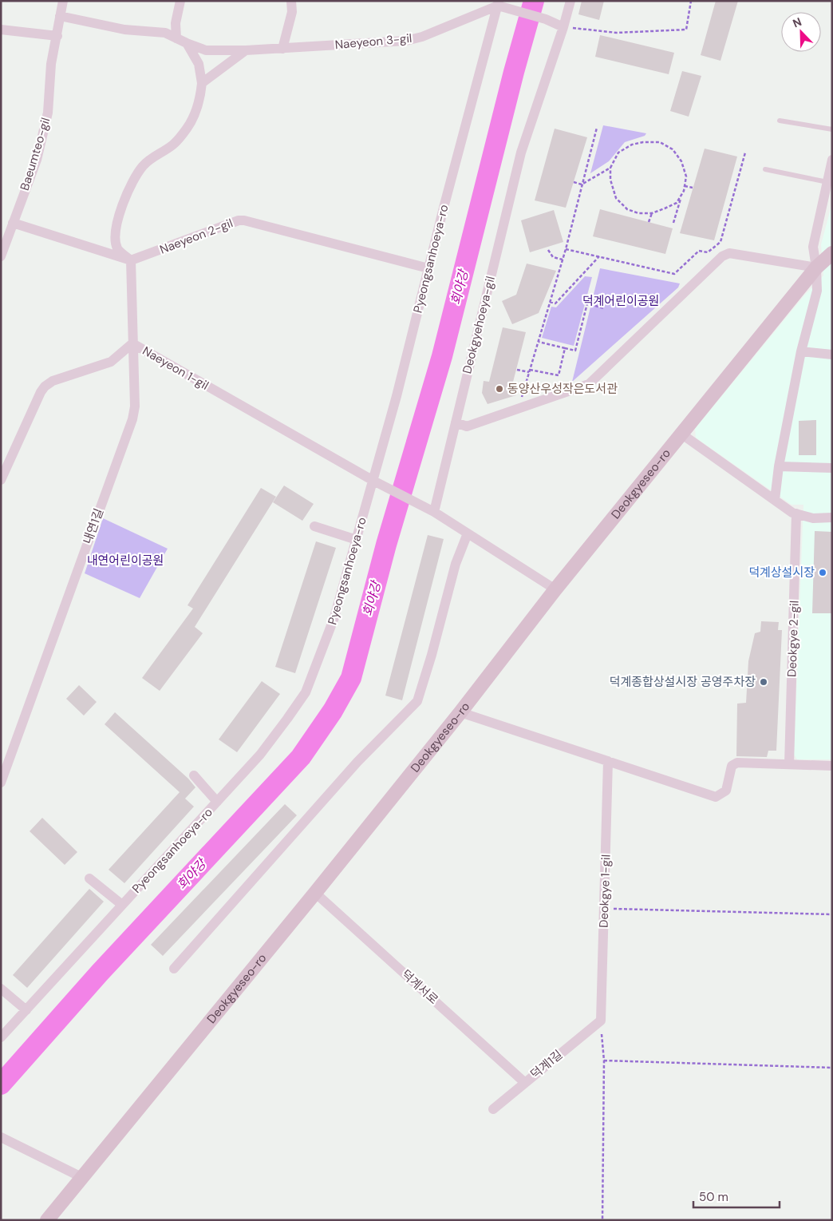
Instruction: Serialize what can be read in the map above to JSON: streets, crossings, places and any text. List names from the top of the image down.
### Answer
{
  "streets": {
    "street": [
      "Naeyeon 3-gil",
      "Baeumteo-gil",
      "Naeyeon 2-gil",
      "Pyeongsanhoeya-ro",
      "Deokgyehoeya-gil",
      "Naeyeon 1-gil",
      "Deokgyeseo-ro",
      "내연1길",
      "Deokgye 2-gil",
      "Deokgye 1-gil",
      "덕계서로",
      "덕계1길"
    ]
  },
  "crossings": [
    ["Naeyeon 3-gil", "Baeumteo-gil"],
    ["Naeyeon 3-gil", "Pyeongsanhoeya-ro"],
    ["Naeyeon 2-gil", "Pyeongsanhoeya-ro"],
    ["Naeyeon 2-gil", "내연1길"],
    ["Pyeongsanhoeya-ro", "Naeyeon 1-gil"],
    ["Deokgyehoeya-gil", "Naeyeon 1-gil"],
    ["Naeyeon 1-gil", "내연1길"],
    ["Deokgyeseo-ro", "덕계서로"],
    ["Deokgye 1-gil", "덕계1길"],
    ["덕계서로", "덕계1길"]
  ],
  "water": ["회야강"],
  "parks": ["덕계어린이공원", "내연어린이공원"],
  "places": ["동양산우성작은도서관", "덕계상설시장", "덕계종합상설시장 공영주차장"],
  "scale_bar": "50 m",
  "north": "top left"
}
